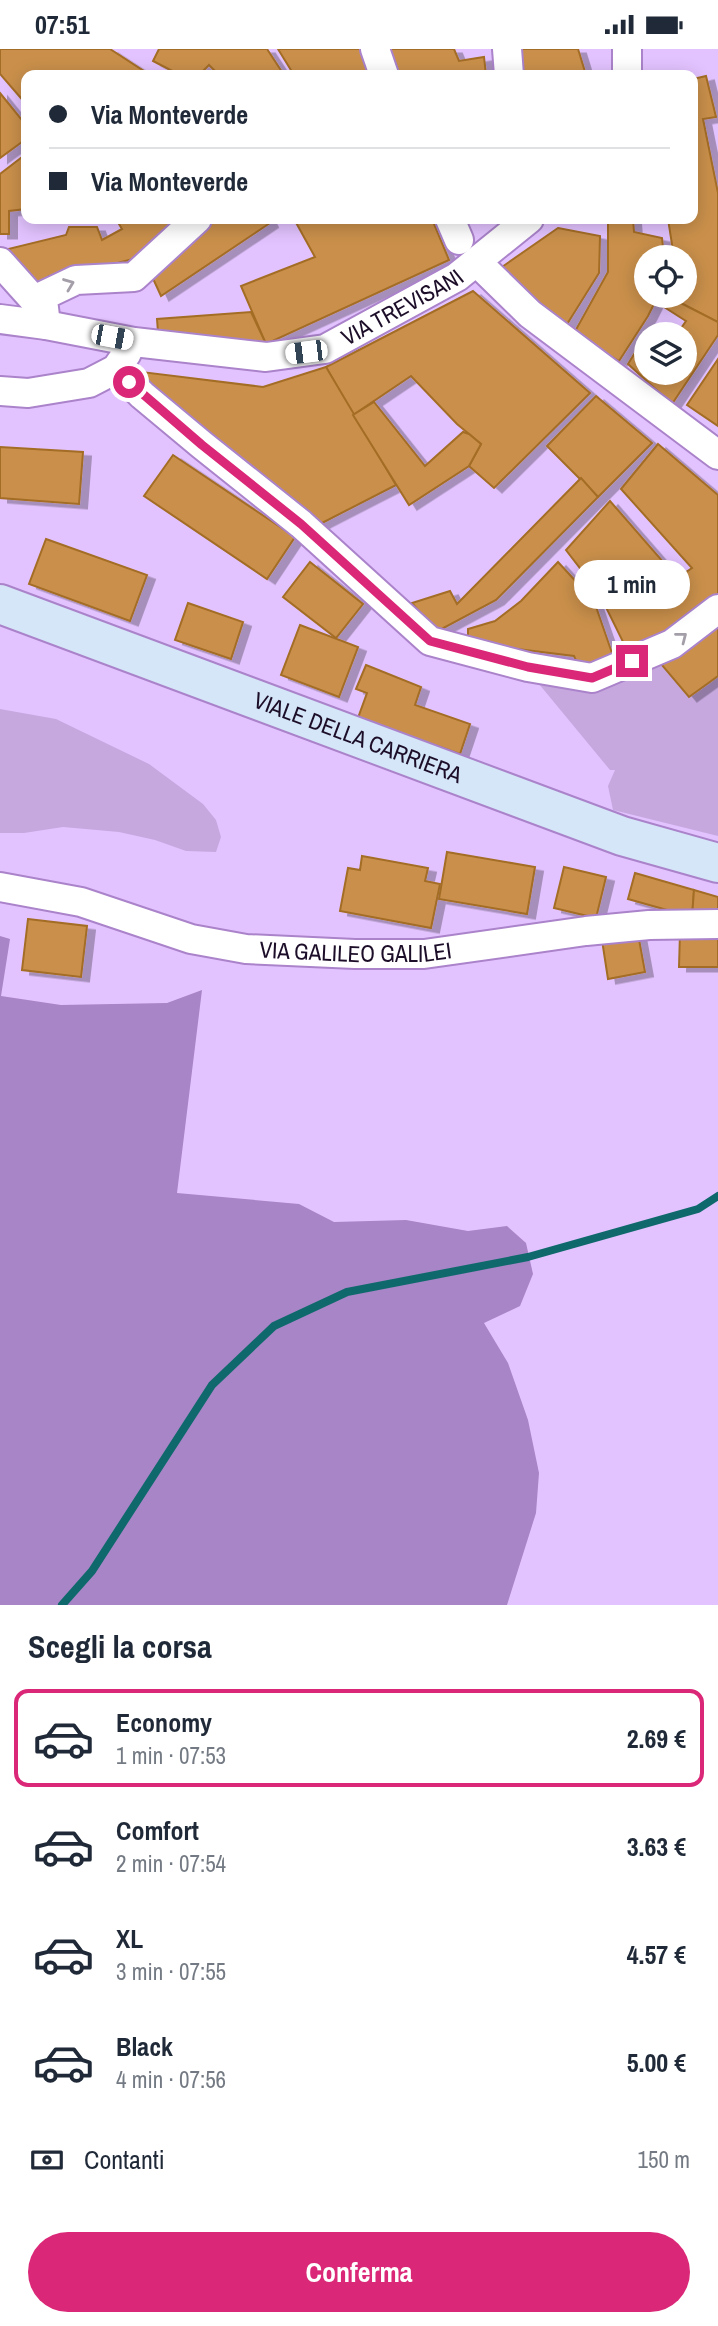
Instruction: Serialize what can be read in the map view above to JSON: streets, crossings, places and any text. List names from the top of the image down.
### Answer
{
  "streets": {
    "main road": ["VIALE DELLA CARRIERA"],
    "street": ["VIA TREVISANI", "VIA GALILEO GALILEI"]
  },
  "page": {
    "status": "07:51",
    "banner": ["Via Monteverde", "Via Monteverde"],
    "bubble": "1 min",
    "heading": "Scegli la corsa",
    "list": [
      {
        "name": "Economy",
        "note": "1 min · 07:53",
        "value": "2.69 €"
      },
      {
        "name": "Comfort",
        "note": "2 min · 07:54",
        "value": "3.63 €"
      },
      {
        "name": "XL",
        "note": "3 min · 07:55",
        "value": "4.57 €"
      },
      {
        "name": "Black",
        "note": "4 min · 07:56",
        "value": "5.00 €"
      }
    ],
    "pay": ["Contanti", "150 m"],
    "buttons": "Conferma"
  }
}
